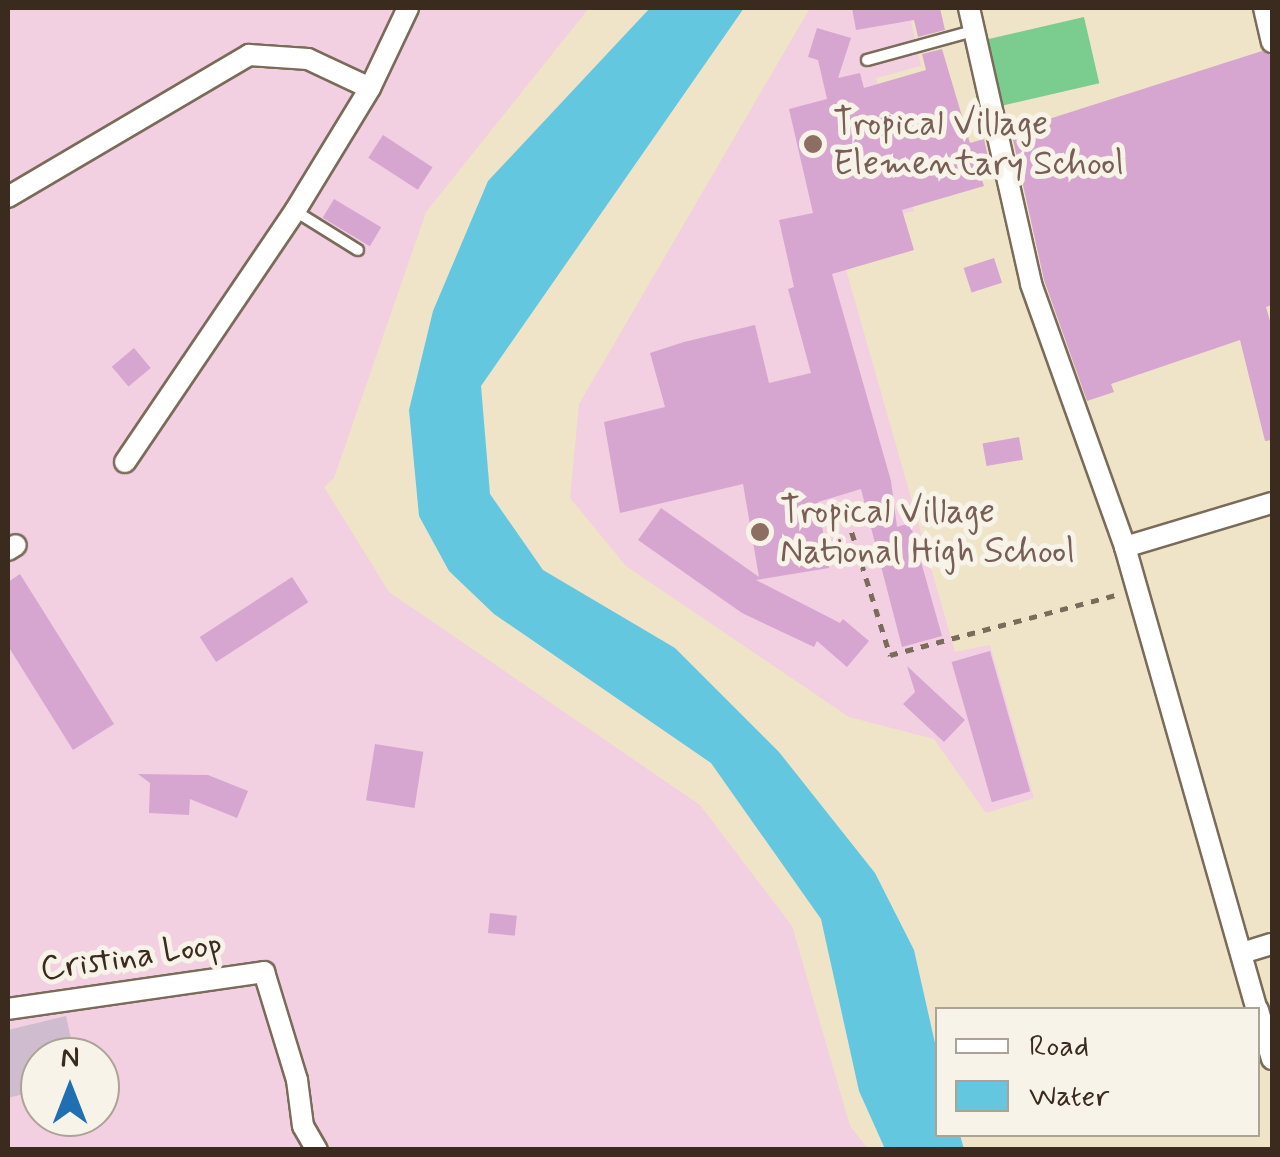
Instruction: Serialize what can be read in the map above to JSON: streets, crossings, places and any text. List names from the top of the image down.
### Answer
{
  "streets": {
    "street": ["Cristina Loop"]
  },
  "places": ["Tropical Village Elementary School", "Tropical Village National High School"],
  "legend": ["Road", "Water"],
  "north": "top"
}
